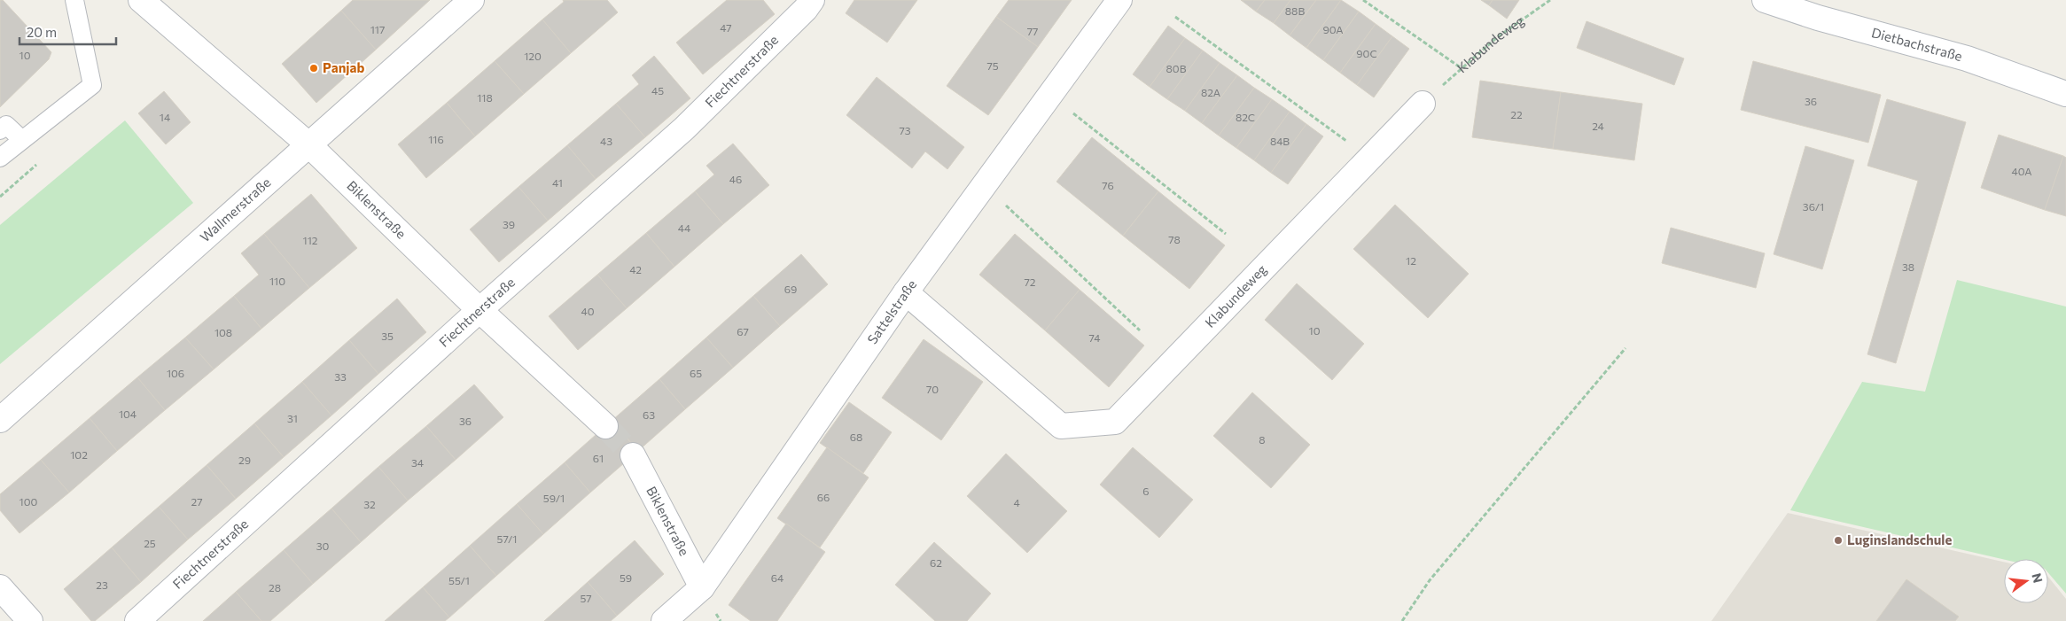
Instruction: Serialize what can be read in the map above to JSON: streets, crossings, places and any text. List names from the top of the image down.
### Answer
{
  "streets": {
    "street": [
      "Dietbachstraße",
      "Klabundeweg",
      "Fiechtnerstraße",
      "Wallmerstraße",
      "Biklenstraße",
      "Sattelstraße"
    ]
  },
  "crossings": [
    ["Klabundeweg", "Sattelstraße"],
    ["Fiechtnerstraße", "Biklenstraße"],
    ["Wallmerstraße", "Biklenstraße"],
    ["Biklenstraße", "Sattelstraße"]
  ],
  "places": ["Panjab", "Luginslandschule"],
  "house_numbers": [
    "88B",
    "47",
    "117",
    "90A",
    "77",
    "90C",
    "10",
    "120",
    "75",
    "80B",
    "45",
    "82A",
    "118",
    "36",
    "22",
    "14",
    "82C",
    "24",
    "73",
    "116",
    "43",
    "84B",
    "40A",
    "46",
    "41",
    "76",
    "36/1",
    "39",
    "44",
    "78",
    "112",
    "12",
    "38",
    "42",
    "110",
    "72",
    "69",
    "40",
    "10",
    "67",
    "108",
    "35",
    "74",
    "106",
    "65",
    "33",
    "70",
    "104",
    "63",
    "31",
    "36",
    "68",
    "8",
    "102",
    "61",
    "29",
    "34",
    "6",
    "66",
    "59/1",
    "100",
    "27",
    "4",
    "32",
    "57/1",
    "25",
    "30",
    "62",
    "59",
    "64",
    "55/1",
    "23",
    "28",
    "57"
  ],
  "scale_bar": "20 m",
  "north": "right"
}
